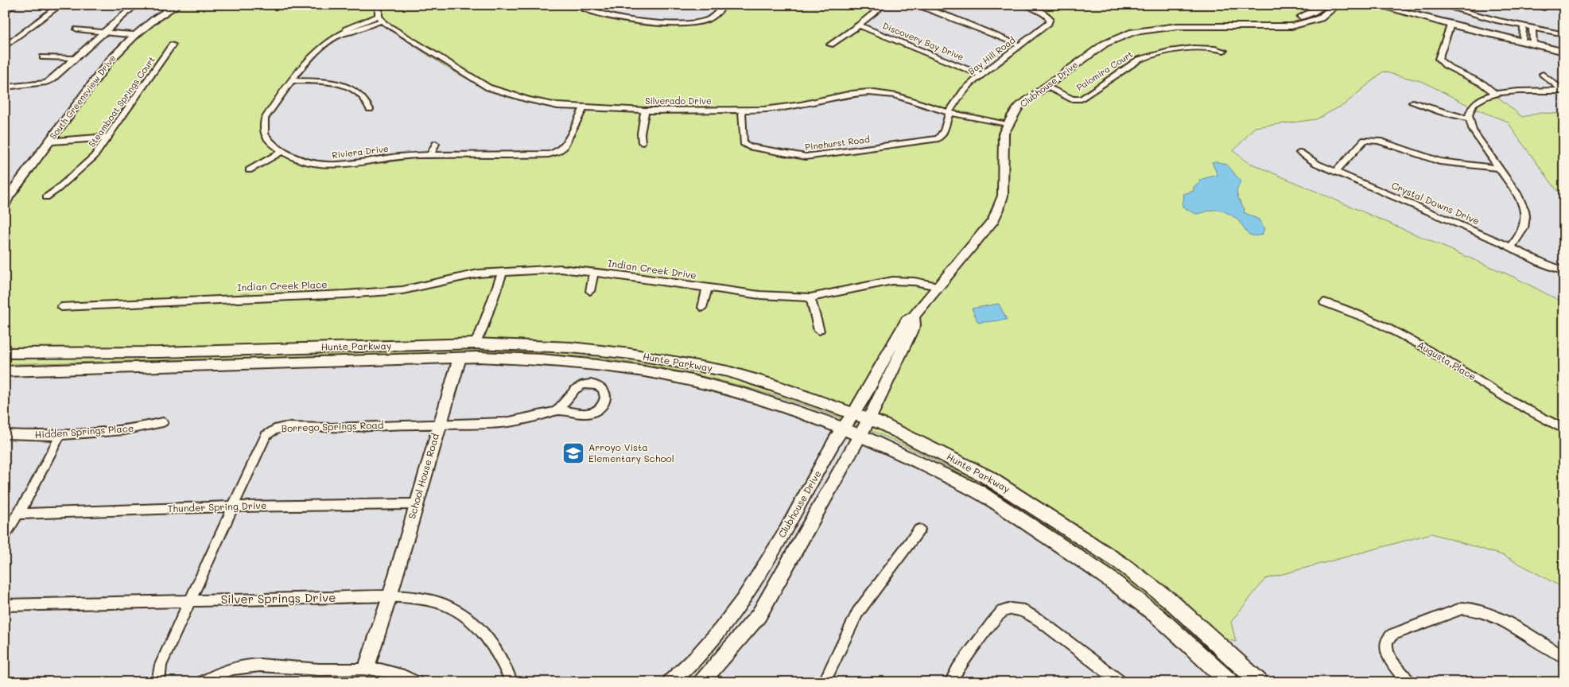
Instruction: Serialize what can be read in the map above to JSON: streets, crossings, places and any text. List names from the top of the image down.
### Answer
{
  "streets": {
    "main road": ["Hunte Parkway"],
    "street": [
      "Discovery Bay Drive",
      "Bay Hill Road",
      "Palomira Court",
      "Clubhouse Drive",
      "South Greensview Drive",
      "Silverado Drive",
      "Steamboat Springs Court",
      "Pinehurst Road",
      "Riviera Drive",
      "Crystal Downs Drive",
      "Indian Creek Drive",
      "Indian Creek Place",
      "Augusta Place",
      "Borrego Springs Road",
      "Hidden Springs Place",
      "School House Road",
      "Thunder Spring Drive",
      "Silver Springs Drive"
    ]
  },
  "crossings": [
    ["Discovery Bay Drive", "Bay Hill Road"],
    ["Bay Hill Road", "Silverado Drive"],
    ["Bay Hill Road", "Pinehurst Road"],
    ["Palomira Court", "Clubhouse Drive"],
    ["Clubhouse Drive", "Silverado Drive"],
    ["Clubhouse Drive", "Indian Creek Drive"],
    ["Clubhouse Drive", "Hunte Parkway"],
    ["Silverado Drive", "Pinehurst Road"],
    ["Silverado Drive", "Riviera Drive"],
    ["Indian Creek Drive", "Indian Creek Place"],
    ["Hunte Parkway", "School House Road"],
    ["Borrego Springs Road", "School House Road"],
    ["Borrego Springs Road", "Thunder Spring Drive"],
    ["Borrego Springs Road", "Silver Springs Drive"],
    ["School House Road", "Thunder Spring Drive"],
    ["School House Road", "Silver Springs Drive"]
  ],
  "places": {
    "school or university": ["Arroyo Vista Elementary School"]
  }
}
